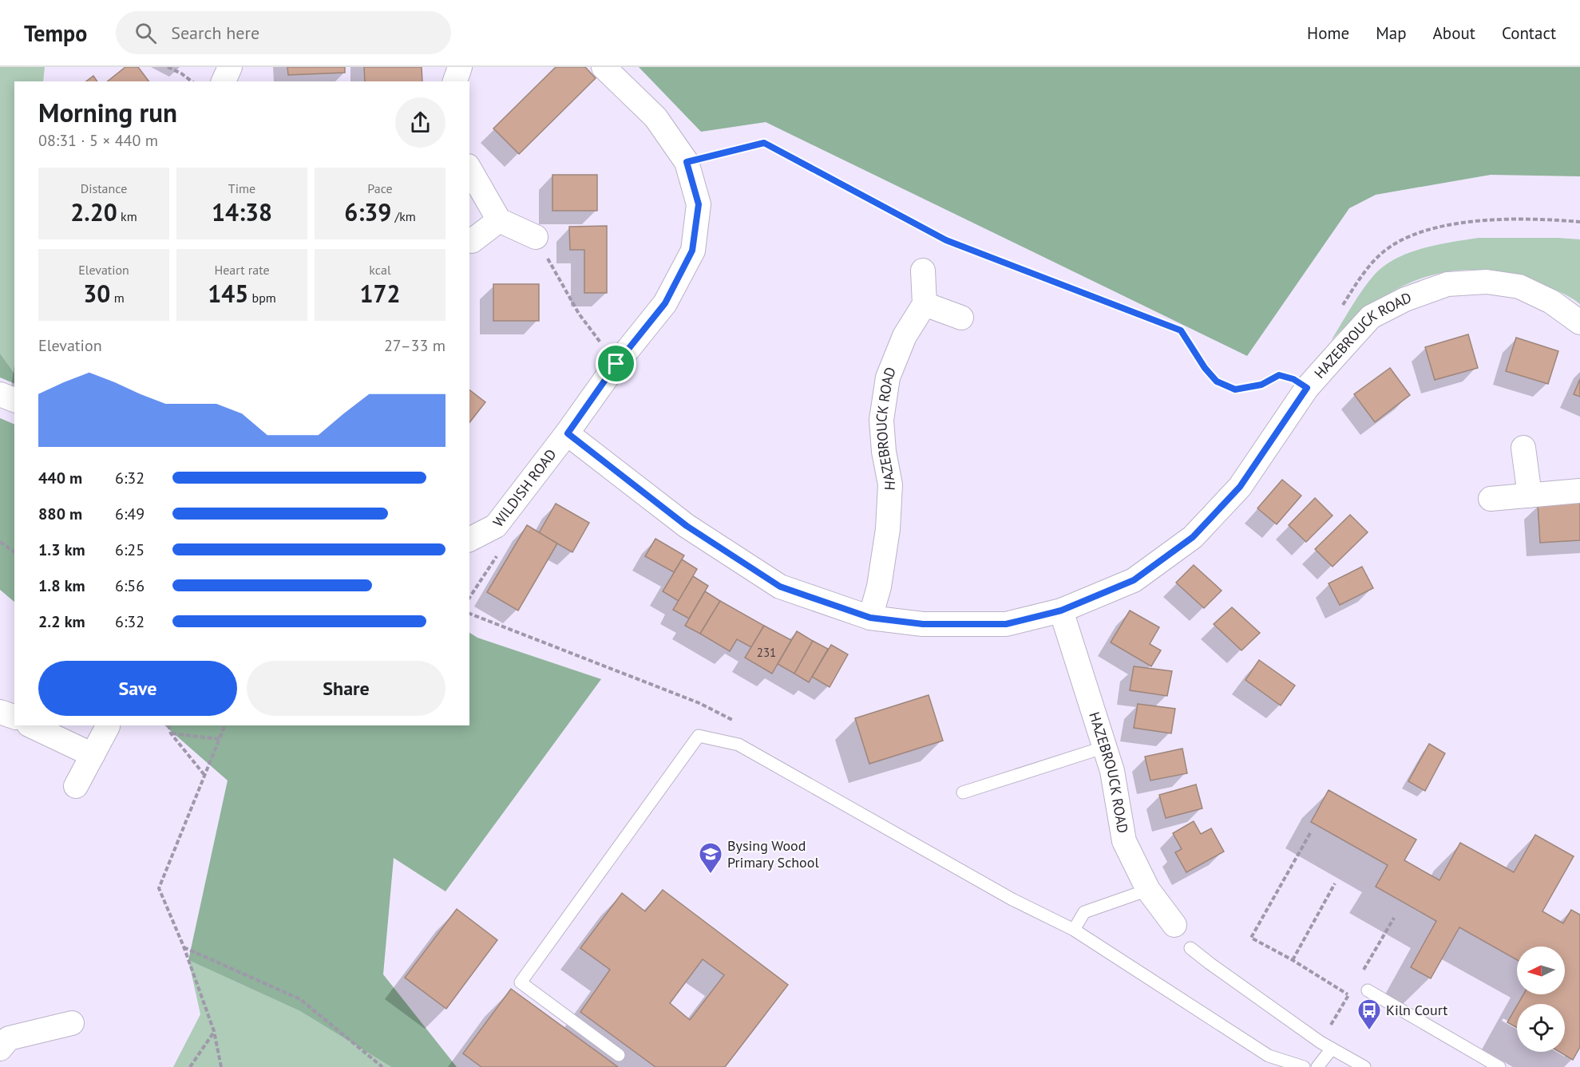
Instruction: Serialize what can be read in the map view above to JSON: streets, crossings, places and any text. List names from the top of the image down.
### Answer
{
  "streets": {
    "street": ["HAZEBROUCK ROAD", "WILDISH ROAD"]
  },
  "crossings": [
    ["HAZEBROUCK ROAD", "WILDISH ROAD"]
  ],
  "places": {
    "school or university": ["Bysing Wood Primary School"],
    "bus stop": ["Kiln Court"]
  },
  "house_numbers": ["231"],
  "north": "left",
  "page": {
    "header": "Tempo",
    "search": "Search here",
    "nav": [
      "Home",
      "Map",
      "About",
      "Contact"
    ],
    "heading": ["Morning run", "08:31 · 5 × 440 m"],
    "stats": [
      ["Distance", "2.20 km"],
      ["Time", "14:38"],
      ["Pace", "6:39 /km"],
      ["Elevation", "30 m"],
      ["Heart rate", "145 bpm"],
      ["kcal", "172"]
    ],
    "chart": ["Elevation", "27–33 m"],
    "list": [
      {
        "name": "440 m",
        "note": "6:32"
      },
      {
        "name": "880 m",
        "note": "6:49"
      },
      {
        "name": "1.3 km",
        "note": "6:25"
      },
      {
        "name": "1.8 km",
        "note": "6:56"
      },
      {
        "name": "2.2 km",
        "note": "6:32"
      }
    ],
    "buttons": ["Save", "Share"]
  }
}
